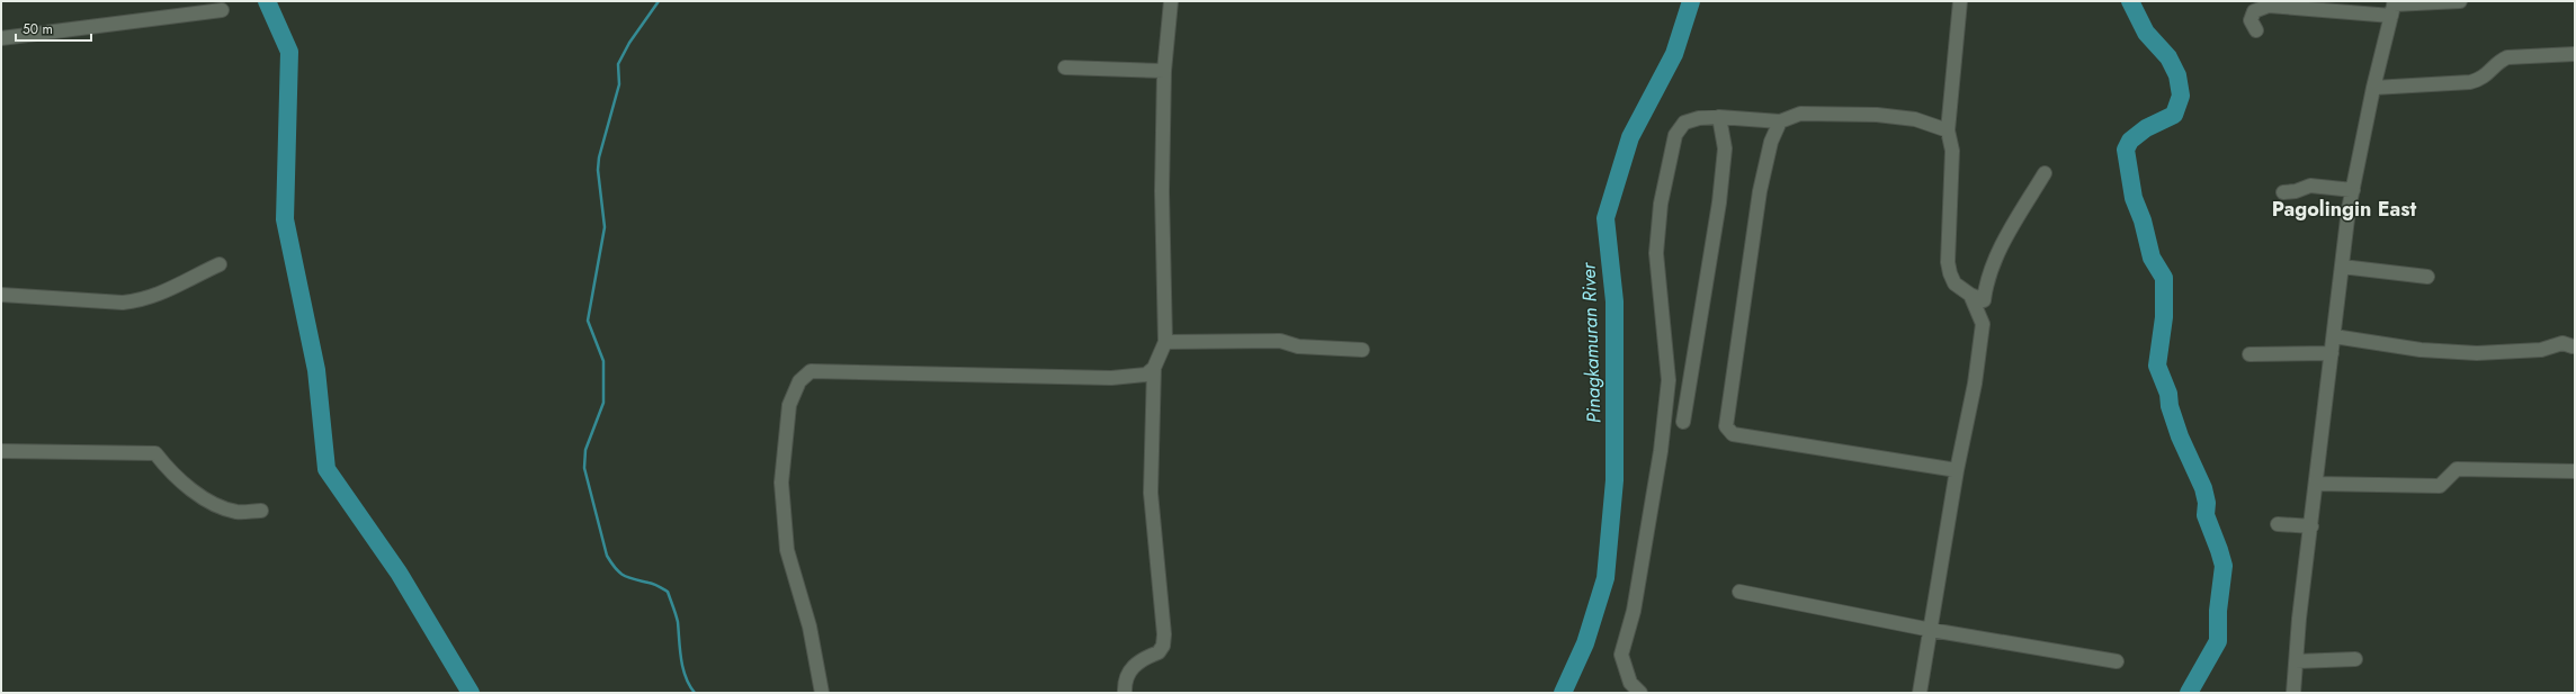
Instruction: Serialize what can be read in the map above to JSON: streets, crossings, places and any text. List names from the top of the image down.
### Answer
{
  "districts": ["Pagolingin East"],
  "water": ["Pinagkamuran River"],
  "scale_bar": "50 m"
}
